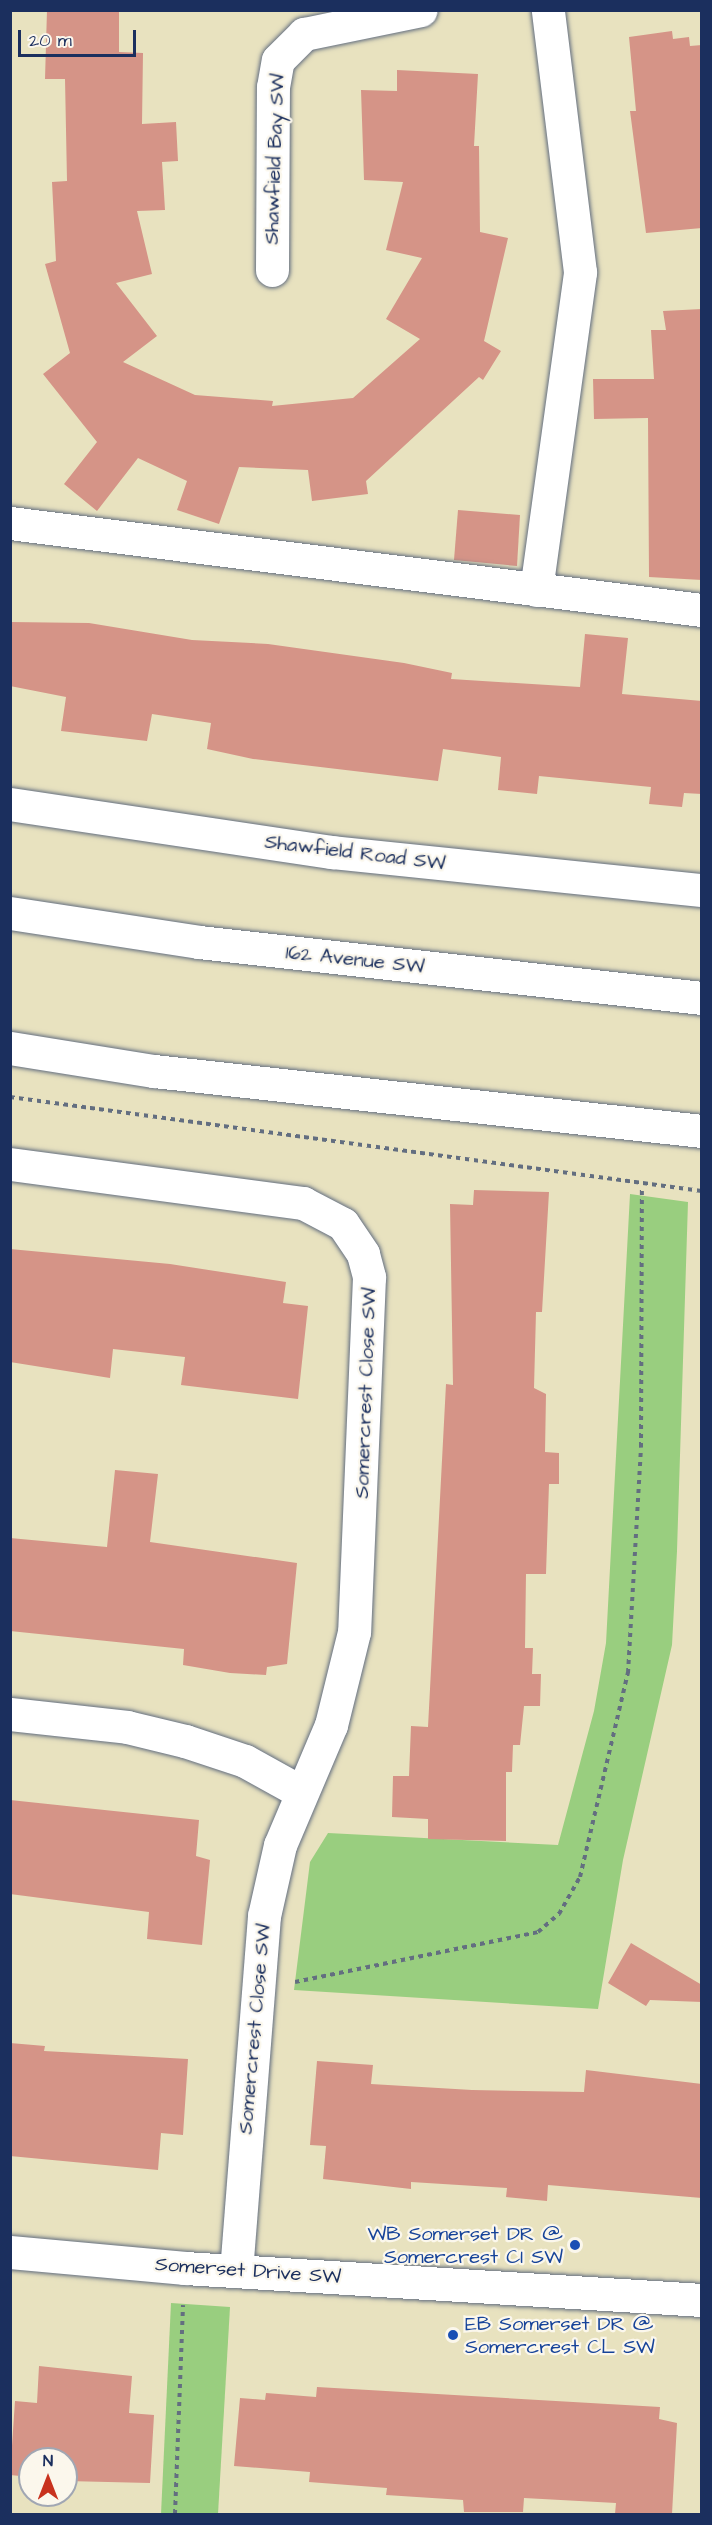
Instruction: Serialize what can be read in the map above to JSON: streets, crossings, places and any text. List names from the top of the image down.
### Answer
{
  "streets": {
    "street": [
      "Shawfield Bay SW",
      "Shawfield Road SW",
      "162 Avenue SW",
      "Somercrest Close SW",
      "Somerset Drive SW"
    ]
  },
  "crossings": [
    ["Somercrest Close SW", "Somerset Drive SW"]
  ],
  "places": ["WB Somerset DR @ Somercrest CI SW", "EB Somerset DR @ Somercrest CL SW"],
  "scale_bar": "20 m",
  "north": "top"
}
